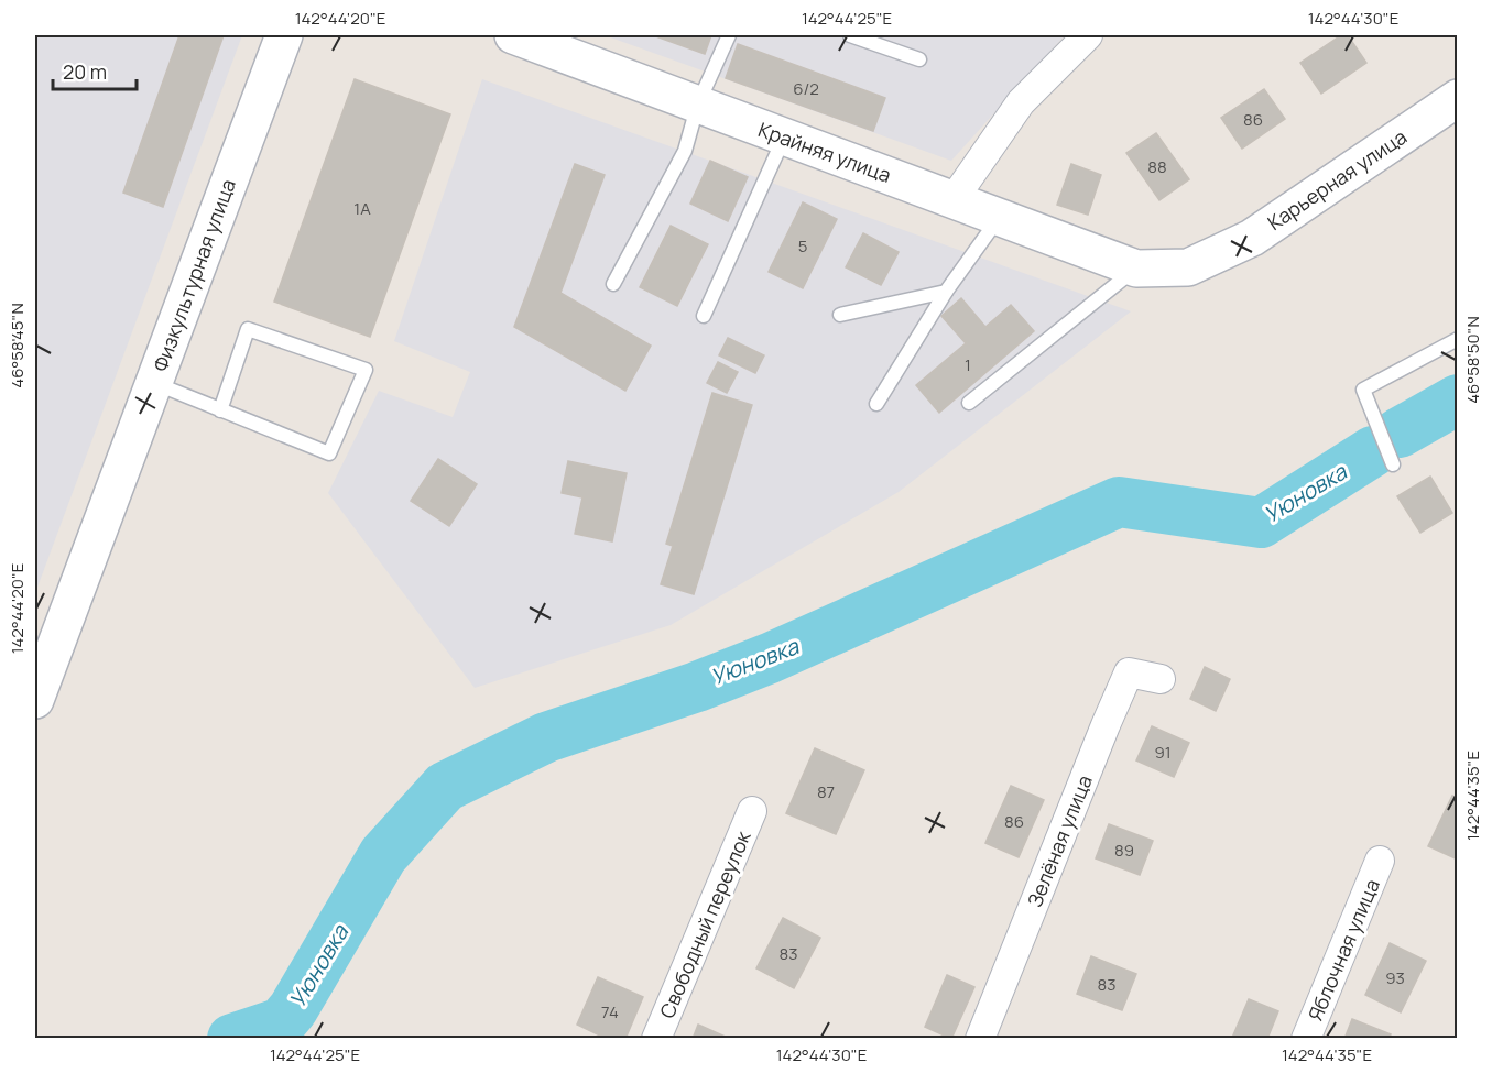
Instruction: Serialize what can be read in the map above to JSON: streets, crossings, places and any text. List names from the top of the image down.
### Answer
{
  "streets": {
    "street": [
      "Крайняя улица",
      "Карьерная улица",
      "Физкультурная улица",
      "Зелёная улица",
      "Свободный переулок",
      "Яблочная улица"
    ]
  },
  "crossings": [
    ["Крайняя улица", "Карьерная улица"]
  ],
  "water": ["Уюновка"],
  "house_numbers": [
    "6/2",
    "86",
    "88",
    "1А",
    "5",
    "1",
    "91",
    "87",
    "86",
    "89",
    "83",
    "93",
    "83",
    "74"
  ],
  "scale_bar": "20 m",
  "coordinates": [
    "142°44'20\"E",
    "142°44'25\"E",
    "142°44'30\"E",
    "46°58'45\"N",
    "46°58'50\"N",
    "142°44'35\"E"
  ]
}
